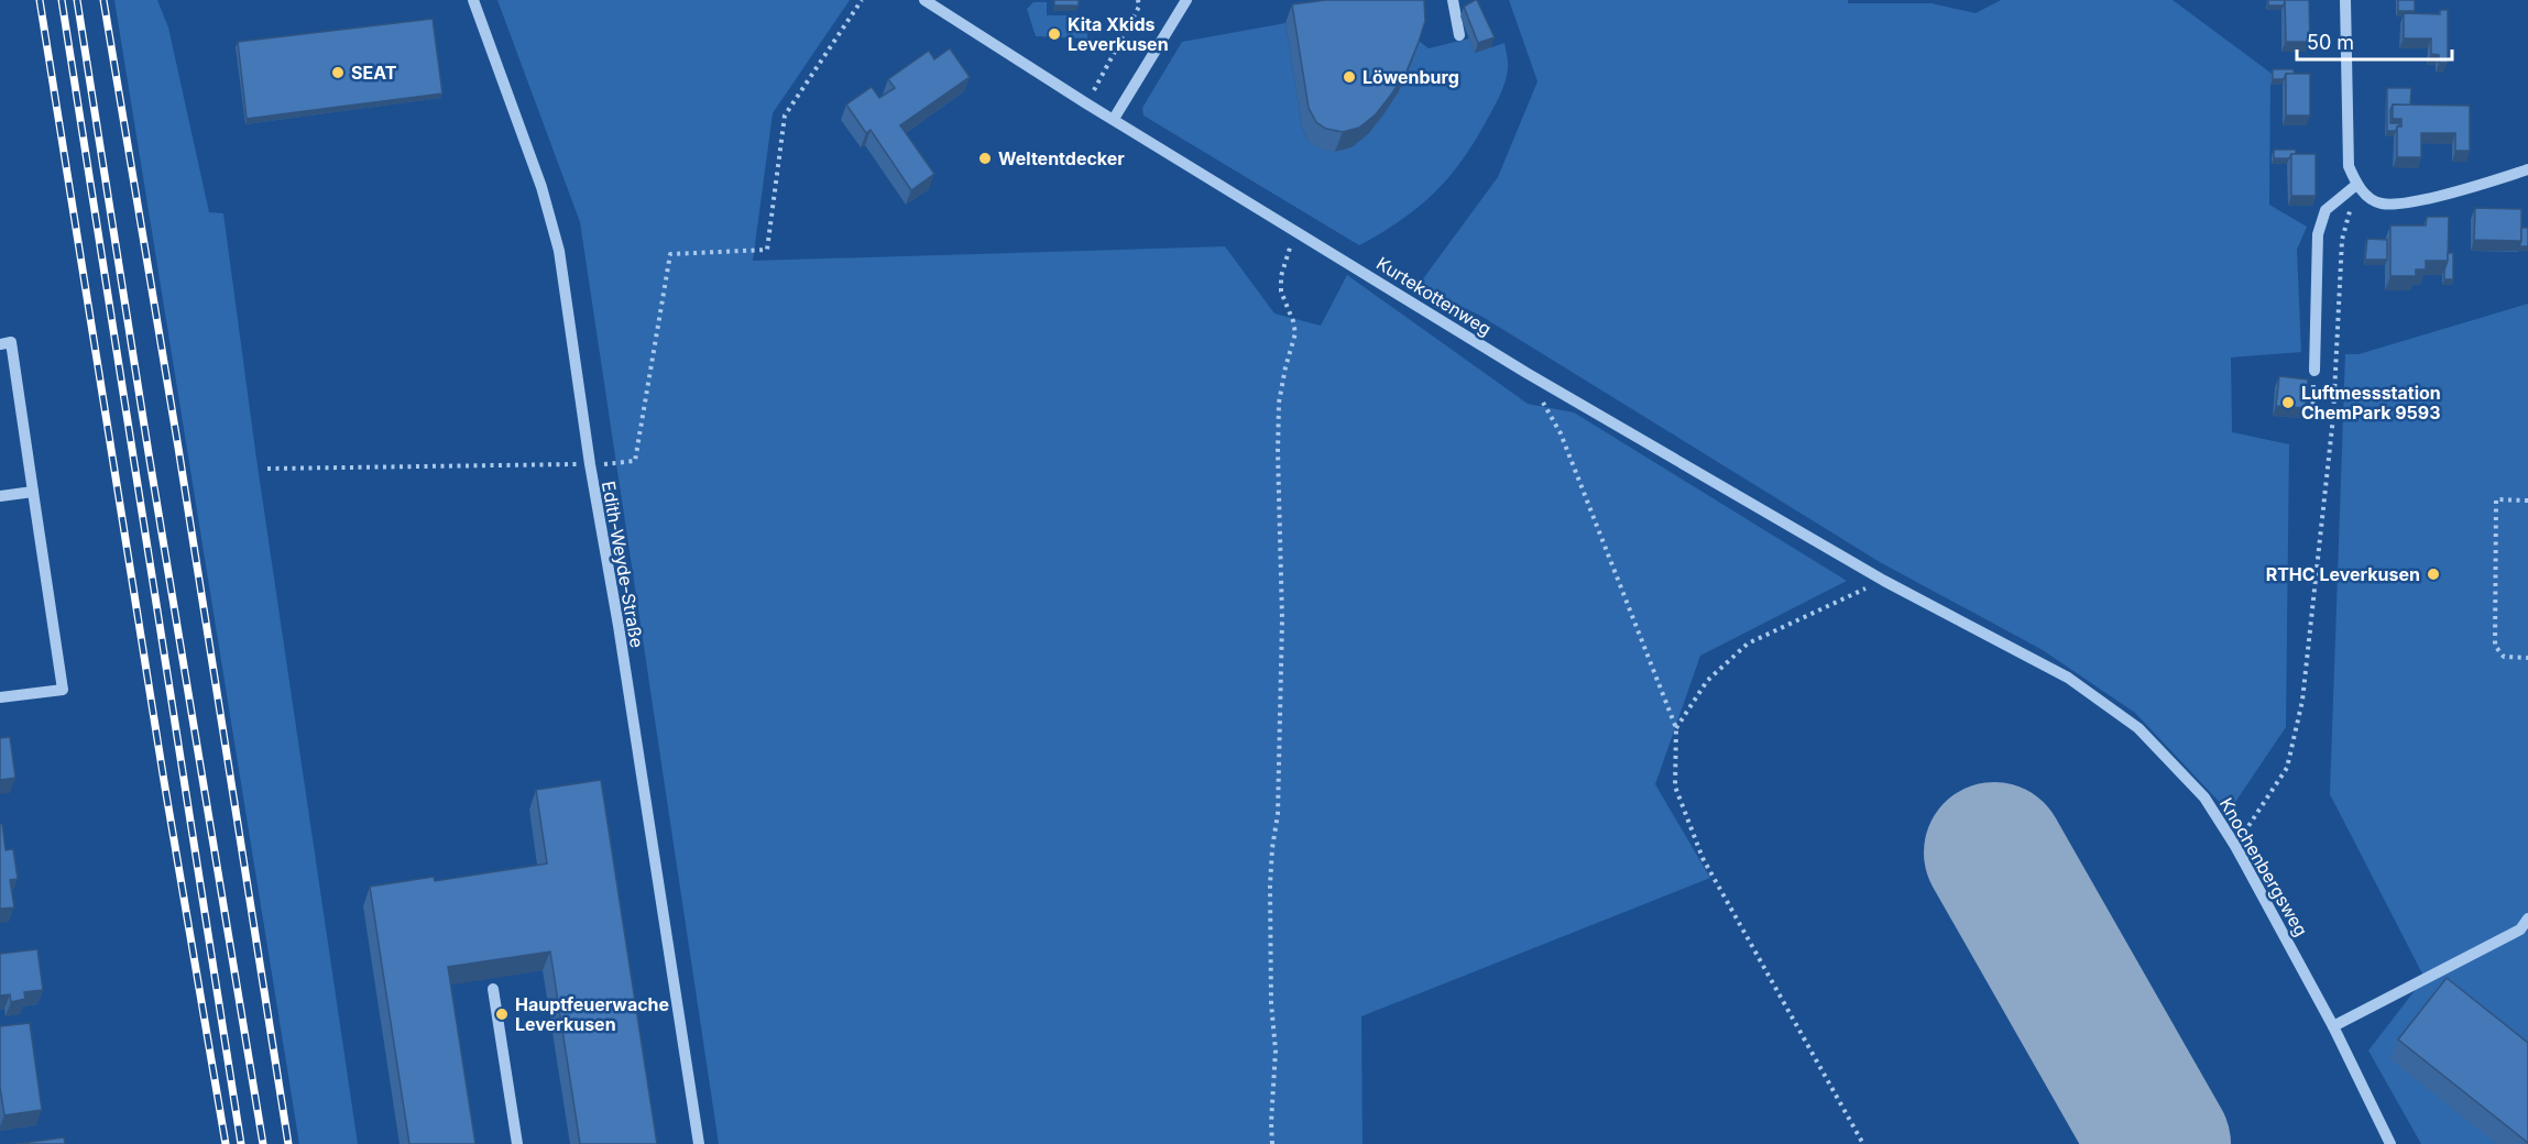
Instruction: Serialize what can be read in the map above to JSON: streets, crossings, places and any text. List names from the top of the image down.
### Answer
{
  "streets": {
    "street": ["Kurtekottenweg", "Edith-Weyde-Straße", "Knochenbergsweg"]
  },
  "crossings": [
    ["Kurtekottenweg", "Knochenbergsweg"]
  ],
  "places": [
    "Kita Xkids Leverkusen",
    "SEAT",
    "Löwenburg",
    "Weltentdecker",
    "Luftmessstation ChemPark 9593",
    "RTHC Leverkusen",
    "Hauptfeuerwache Leverkusen"
  ],
  "scale_bar": "50 m"
}
